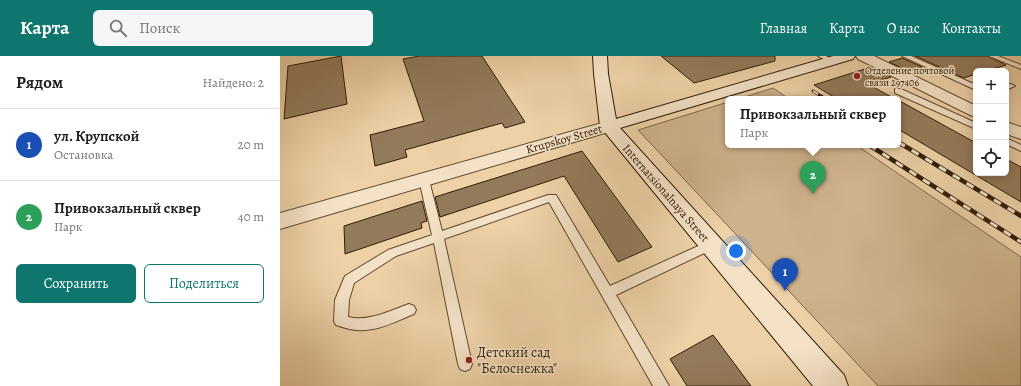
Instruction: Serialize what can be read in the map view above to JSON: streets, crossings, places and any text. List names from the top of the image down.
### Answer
{
  "streets": {
    "street": ["Krupskoy Street", "Internatsionalnaya Street"]
  },
  "crossings": [
    ["Krupskoy Street", "Internatsionalnaya Street"]
  ],
  "places": ["Отделение почтовой связи 297406", "Детский сад \"Белоснежка\""],
  "page": {
    "header": "Карта",
    "search": "Поиск",
    "nav": [
      "Главная",
      "Карта",
      "О нас",
      "Контакты"
    ],
    "heading": ["Рядом", "Найдено: 2"],
    "map_buttons": ["+", "−"],
    "popup": ["Привокзальный сквер", "Парк"],
    "list": [
      {
        "mark": "1",
        "name": "ул. Крупской",
        "note": "Остановка",
        "value": "20 m"
      },
      {
        "mark": "2",
        "name": "Привокзальный сквер",
        "note": "Парк",
        "value": "40 m"
      }
    ],
    "pins": ["2", "1"],
    "buttons": ["Сохранить", "Поделиться"]
  }
}
